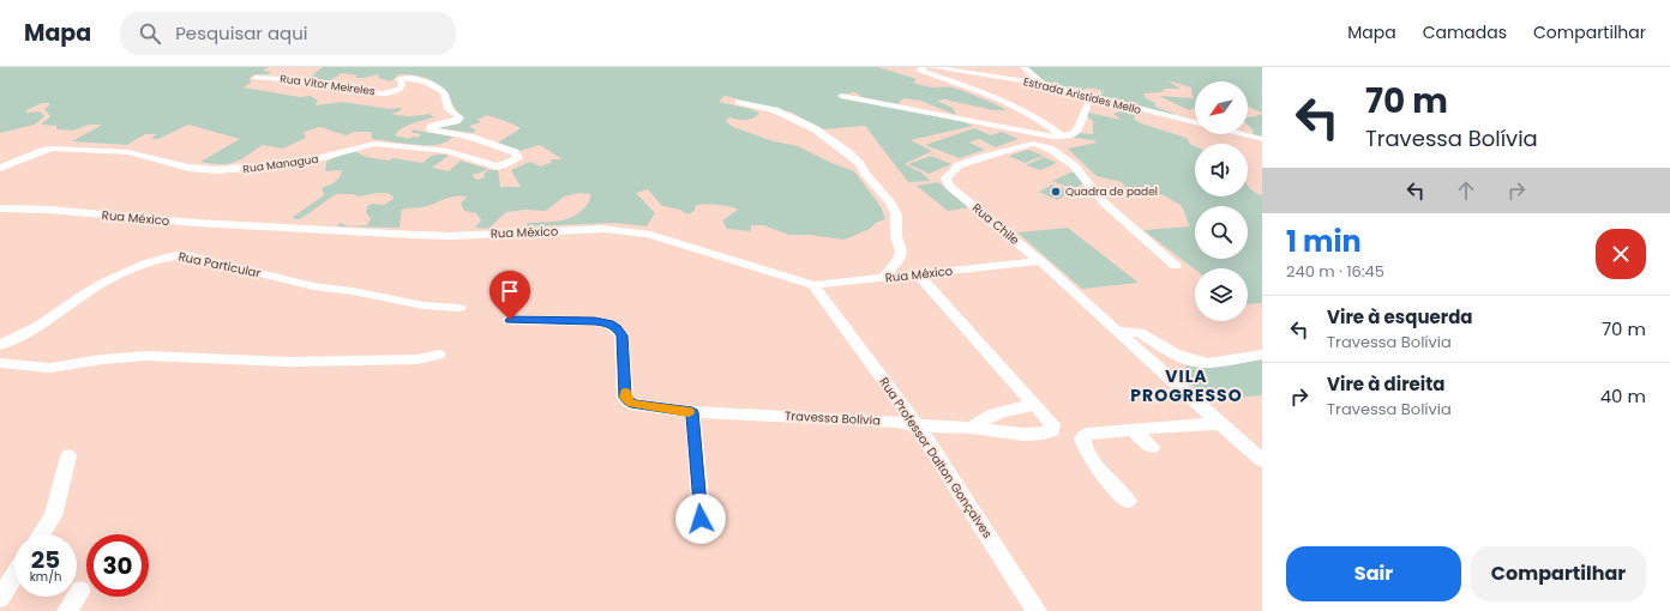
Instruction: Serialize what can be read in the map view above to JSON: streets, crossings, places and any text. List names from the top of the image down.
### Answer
{
  "streets": {
    "street": [
      "Rua Vitor Meireles",
      "Estrada Aristides Mello",
      "Rua Managua",
      "Rua México",
      "Rua Chile",
      "Rua Particular",
      "Travessa Bolívia",
      "Rua Professor Dalton Gonçalves"
    ]
  },
  "crossings": [
    ["Rua Vitor Meireles", "Rua Managua"],
    ["Rua México", "Rua Chile"],
    ["Rua México", "Travessa Bolívia"],
    ["Rua México", "Rua Professor Dalton Gonçalves"],
    ["Travessa Bolívia", "Rua Professor Dalton Gonçalves"]
  ],
  "districts": ["VILA PROGRESSO"],
  "places": ["Quadra de padel"],
  "north": "bottom left",
  "page": {
    "header": "Mapa",
    "search": "Pesquisar aqui",
    "nav": ["Mapa", "Camadas", "Compartilhar"],
    "turn": ["70 m", "Travessa Bolívia"],
    "heading": ["1 min", "240 m · 16:45"],
    "list": [
      {
        "name": "Vire à esquerda",
        "note": "Travessa Bolívia",
        "value": "70 m"
      },
      {
        "name": "Vire à direita",
        "note": "Travessa Bolívia",
        "value": "40 m"
      }
    ],
    "speed": "25 km/h",
    "limit": "30",
    "buttons": ["Sair", "Compartilhar"]
  }
}
